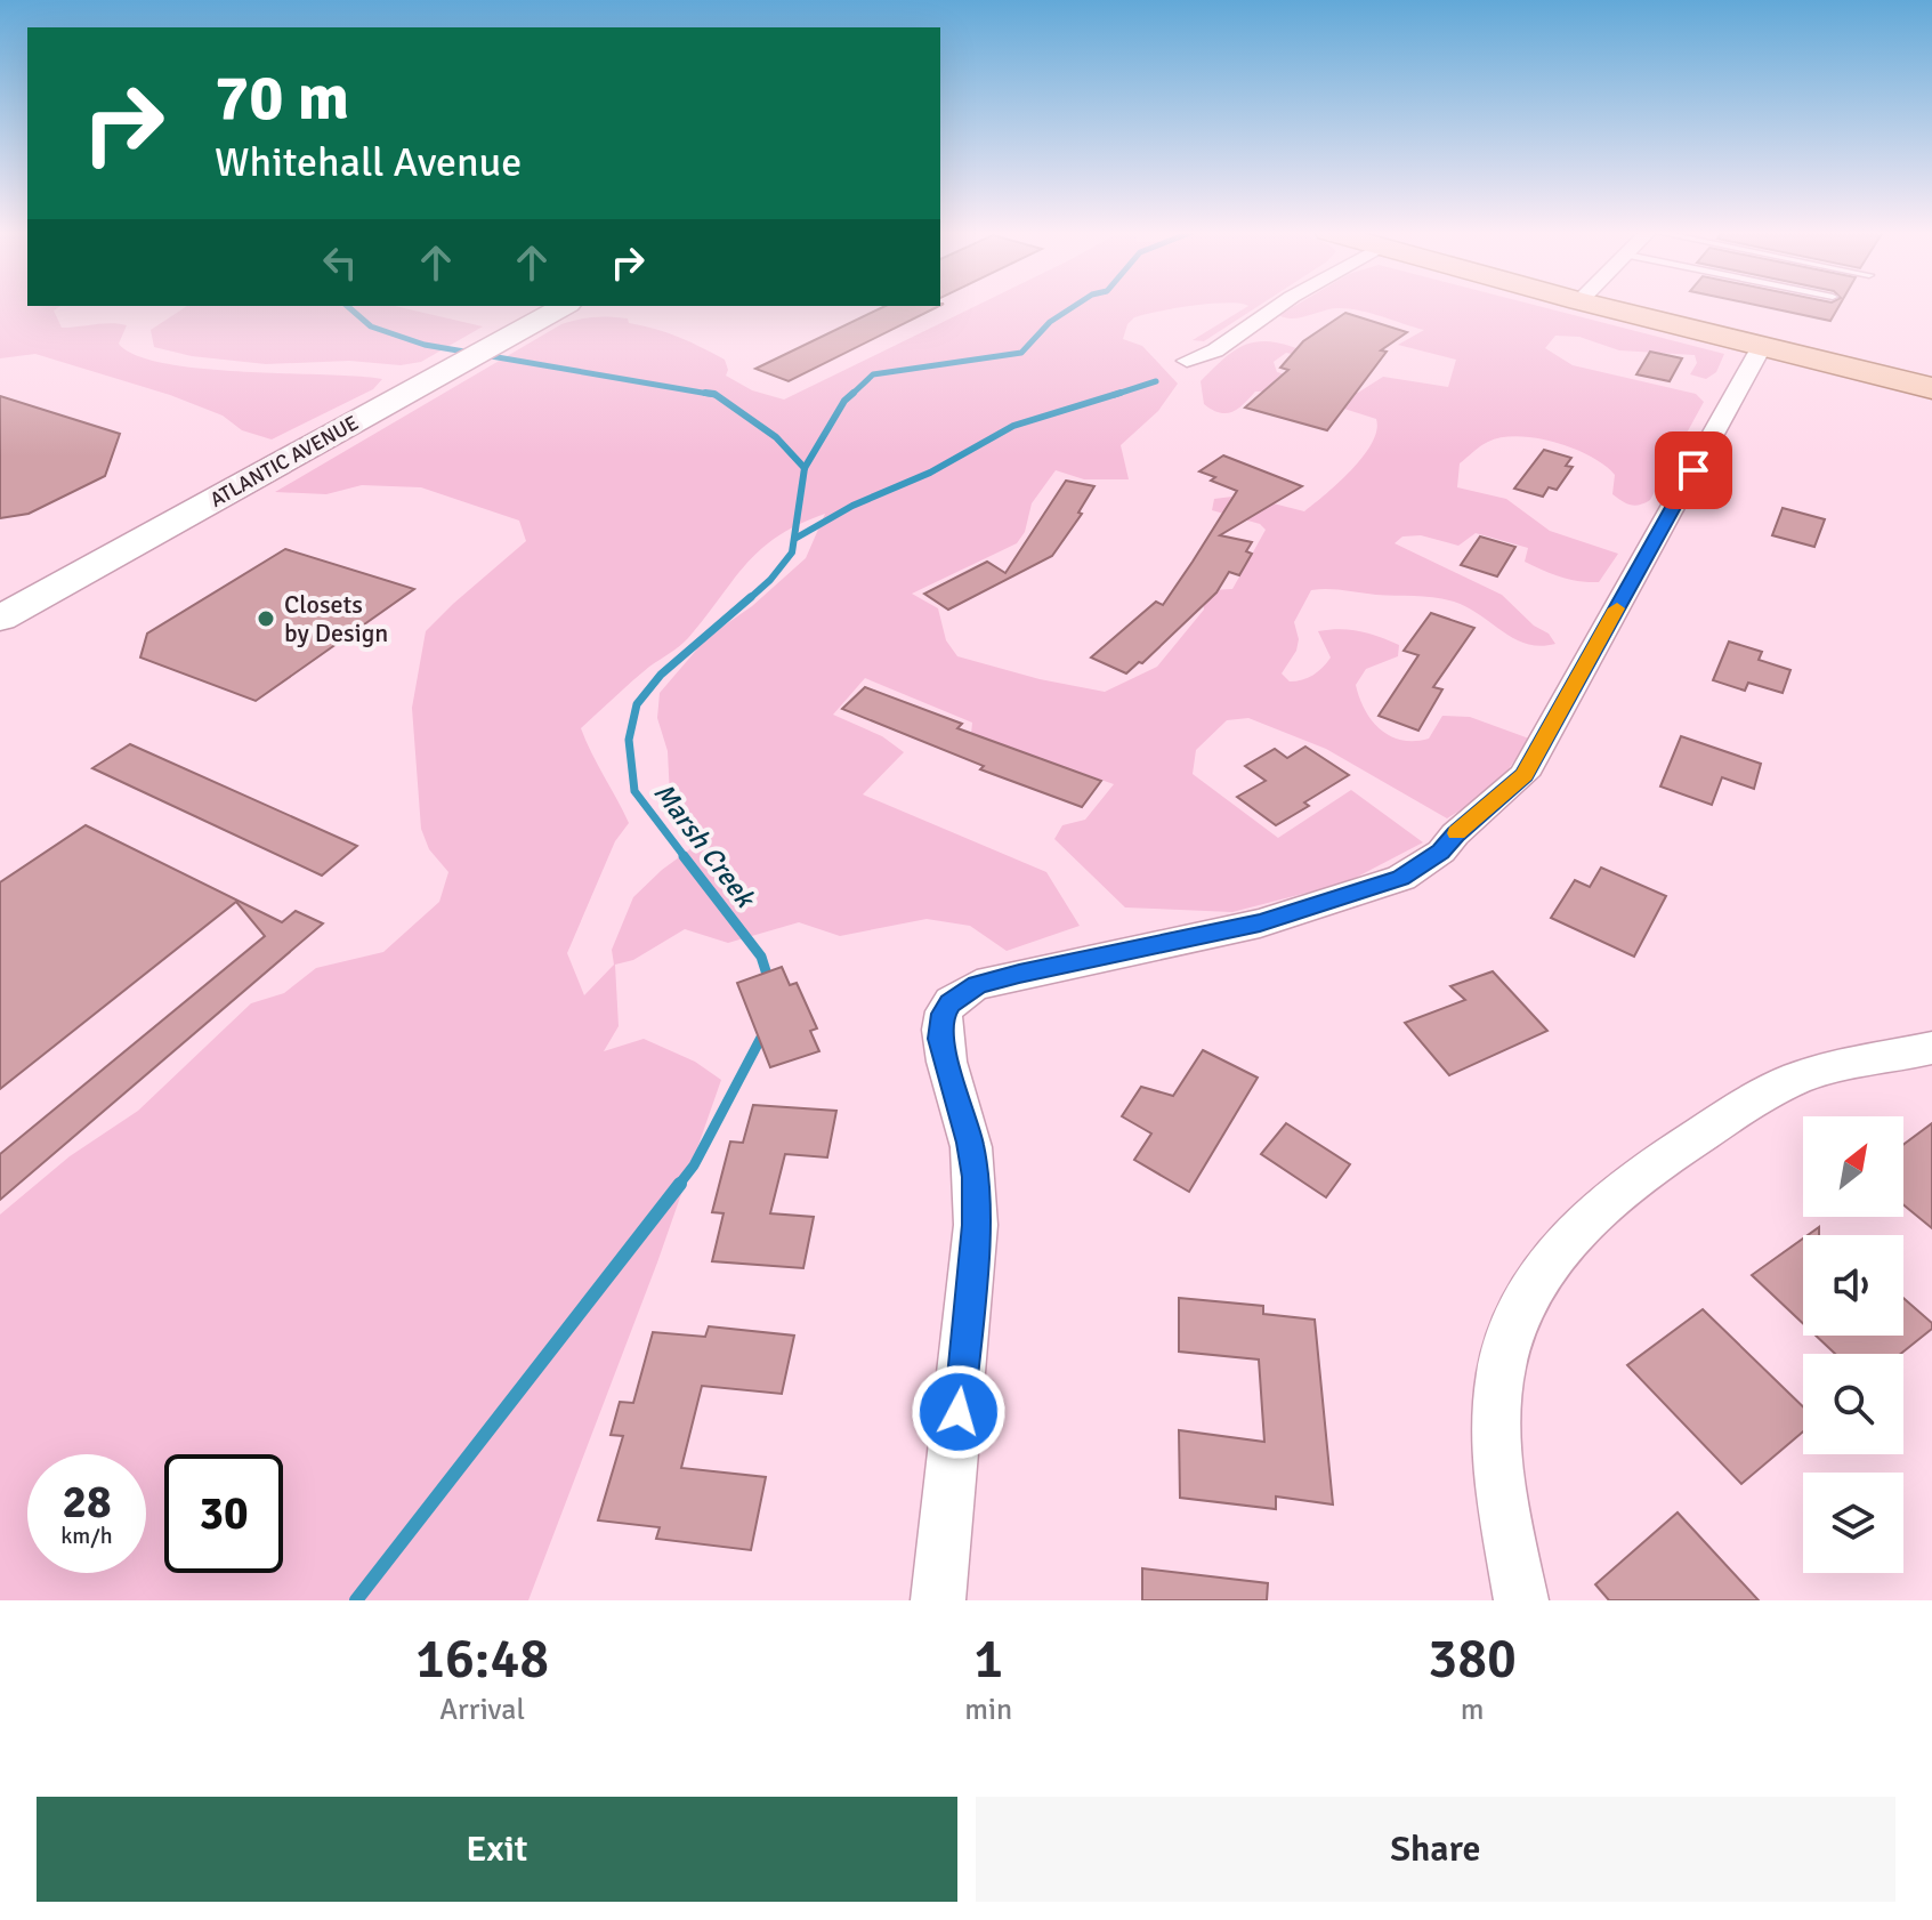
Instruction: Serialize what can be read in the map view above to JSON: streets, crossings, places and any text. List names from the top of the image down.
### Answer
{
  "streets": {
    "main road": ["ATLANTIC AVENUE"]
  },
  "water": ["Marsh Creek"],
  "places": ["Closets by Design"],
  "north": "top right",
  "page": {
    "turn": ["70 m", "Whitehall Avenue"],
    "speed": "28 km/h",
    "limit": "30",
    "eta": [
      "16:48",
      "Arrival",
      "1",
      "min",
      "380",
      "m"
    ],
    "buttons": ["Exit", "Share"]
  }
}
